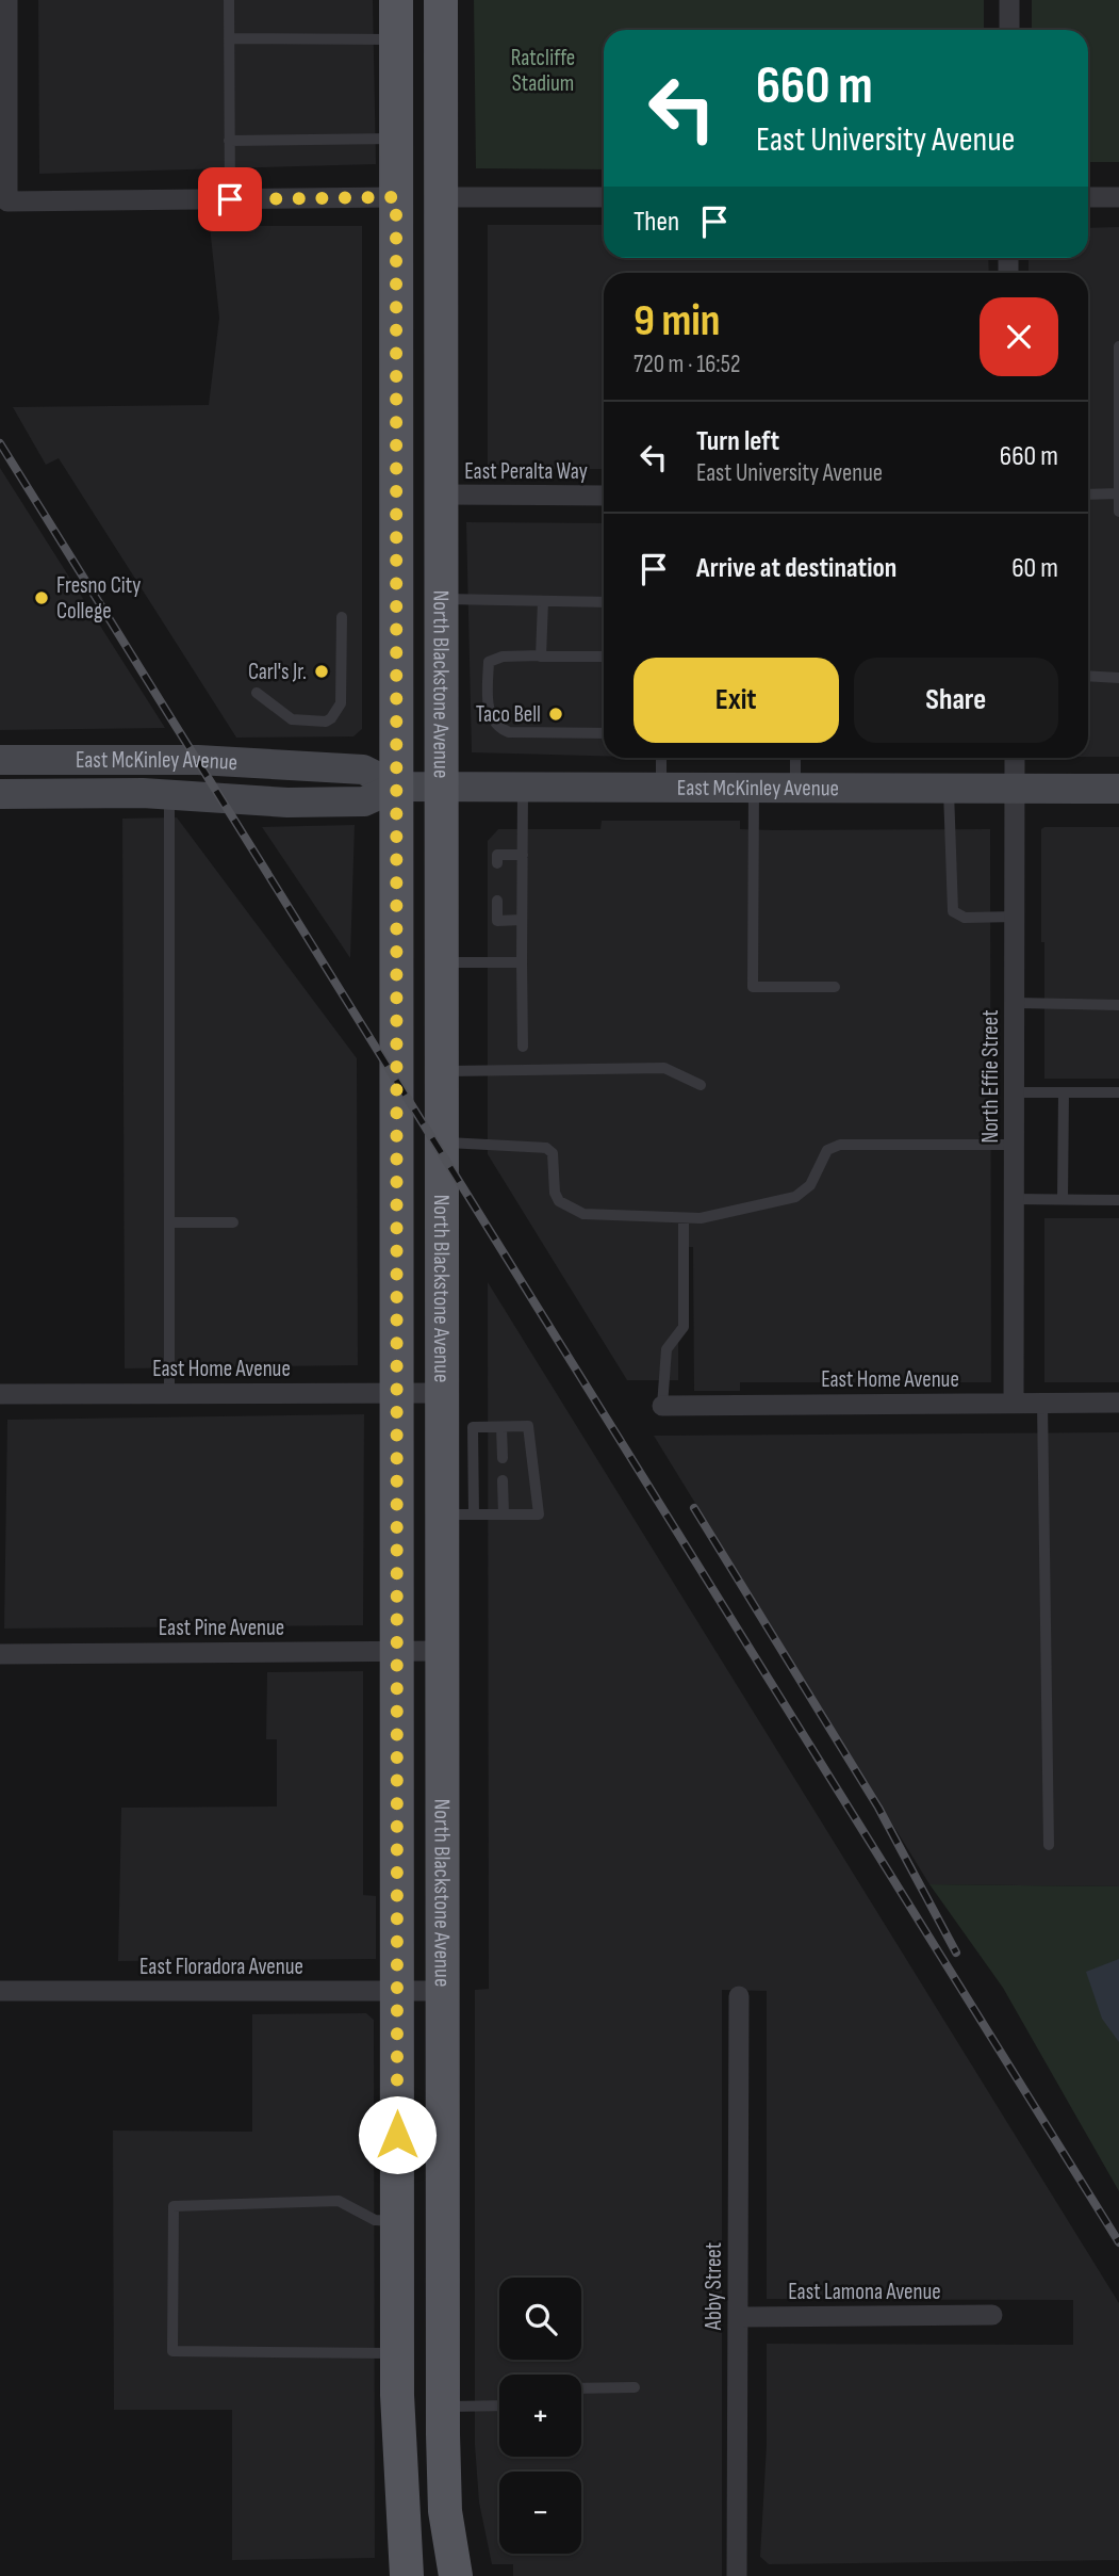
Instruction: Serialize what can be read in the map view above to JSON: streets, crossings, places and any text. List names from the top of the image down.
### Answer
{
  "streets": {
    "main road": ["North Blackstone Avenue", "East McKinley Avenue"],
    "street": [
      "East Peralta Way",
      "North Effie Street",
      "East Home Avenue",
      "East Pine Avenue",
      "East Floradora Avenue",
      "Abby Street",
      "East Lamona Avenue"
    ]
  },
  "crossings": [
    ["East Peralta Way", "North Blackstone Avenue"],
    ["North Blackstone Avenue", "East McKinley Avenue"],
    ["North Blackstone Avenue", "East Home Avenue"],
    ["North Blackstone Avenue", "East Pine Avenue"],
    ["North Blackstone Avenue", "East Floradora Avenue"],
    ["East McKinley Avenue", "North Effie Street"],
    ["North Effie Street", "East Home Avenue"],
    ["Abby Street", "East Lamona Avenue"]
  ],
  "parks": ["Ratcliffe Stadium"],
  "places": ["Fresno City College", "Carl's Jr.", "Taco Bell"],
  "page": {
    "turn": ["660 m", "East University Avenue"],
    "then": "Then",
    "heading": ["9 min", "720 m · 16:52"],
    "list": [
      {
        "name": "Turn left",
        "note": "East University Avenue",
        "value": "660 m"
      },
      {
        "name": "Arrive at destination",
        "value": "60 m"
      }
    ],
    "buttons": ["Exit", "Share"],
    "map_buttons": ["+", "−"]
  }
}
